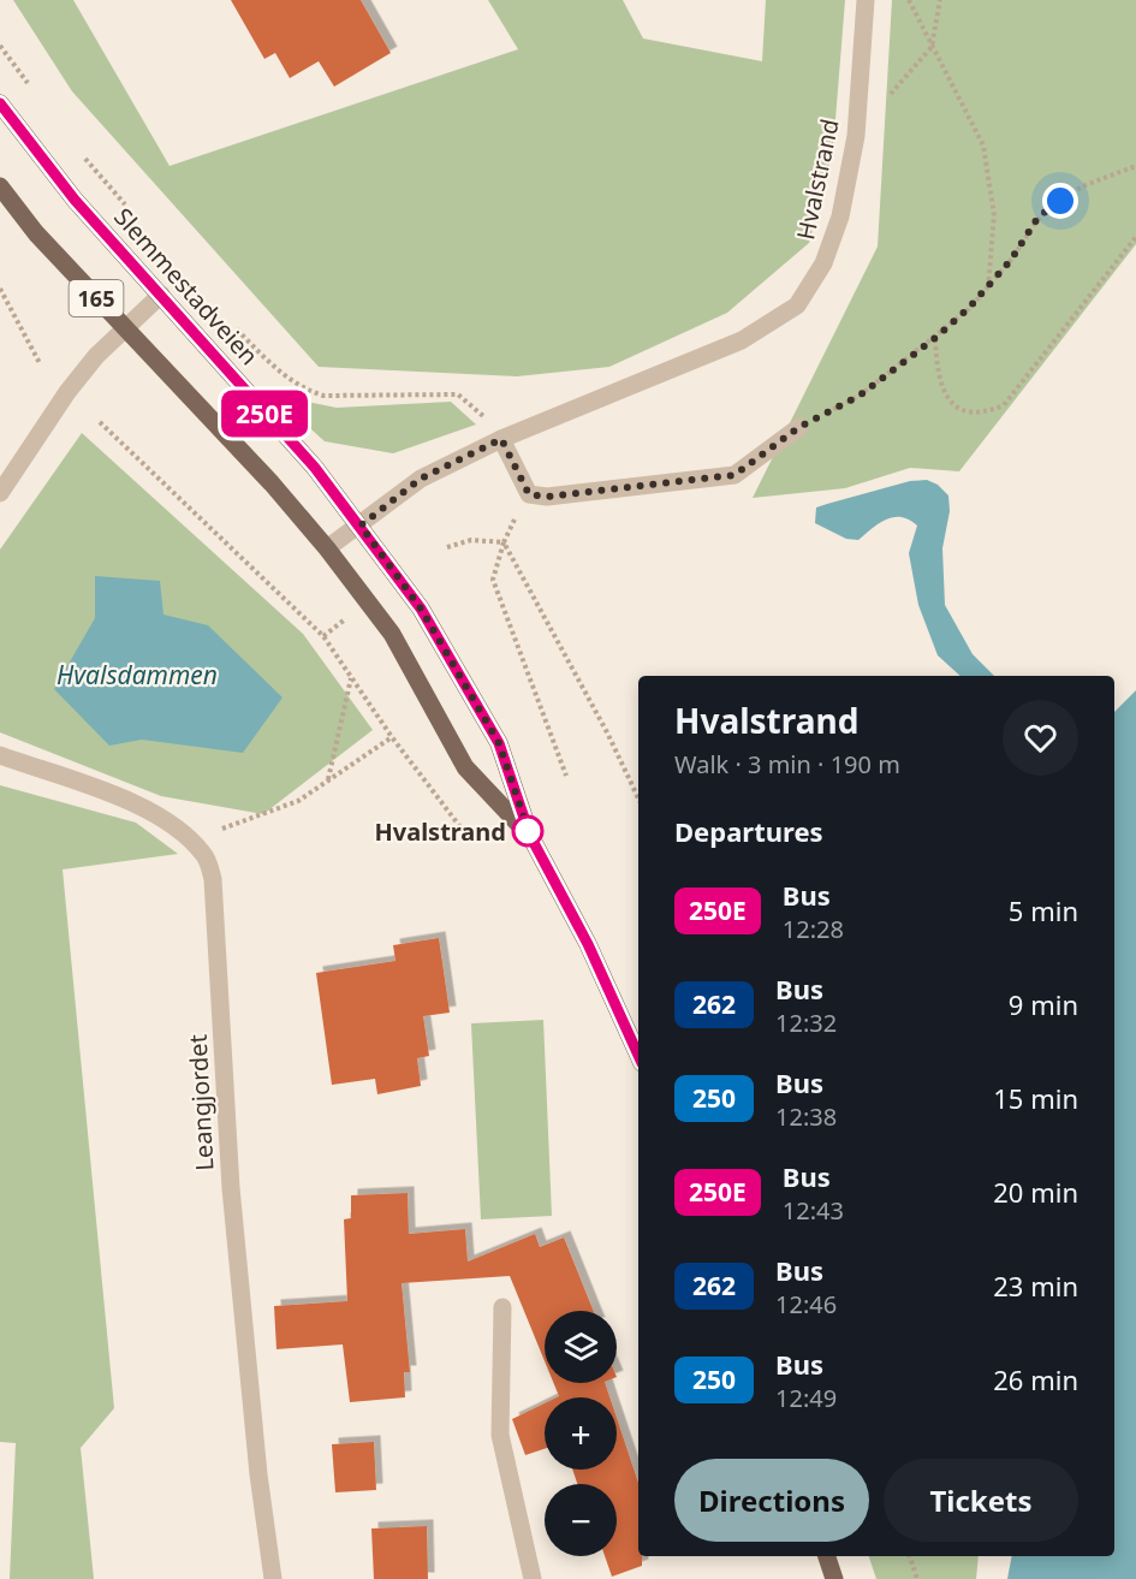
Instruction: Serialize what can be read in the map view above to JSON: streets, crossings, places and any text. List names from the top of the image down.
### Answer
{
  "streets": {
    "main road": ["Slemmestadveien", "165"],
    "street": ["Hvalstrand", "Leangjordet"]
  },
  "crossings": [
    ["Hvalstrand", "Slemmestadveien"]
  ],
  "water": ["Hvalsdammen"],
  "places": ["Hvalstrand"],
  "lines": ["bus line 250E"],
  "page": {
    "on_map": "250E",
    "heading": [
      ["Hvalstrand", "Walk · 3 min · 190 m"],
      "Departures"
    ],
    "list": [
      {
        "mark": "250E",
        "name": "Bus",
        "note": "12:28",
        "value": "5 min"
      },
      {
        "mark": "262",
        "name": "Bus",
        "note": "12:32",
        "value": "9 min"
      },
      {
        "mark": "250",
        "name": "Bus",
        "note": "12:38",
        "value": "15 min"
      },
      {
        "mark": "250E",
        "name": "Bus",
        "note": "12:43",
        "value": "20 min"
      },
      {
        "mark": "262",
        "name": "Bus",
        "note": "12:46",
        "value": "23 min"
      },
      {
        "mark": "250",
        "name": "Bus",
        "note": "12:49",
        "value": "26 min"
      }
    ],
    "map_buttons": ["+", "−"],
    "buttons": ["Directions", "Tickets"]
  }
}
